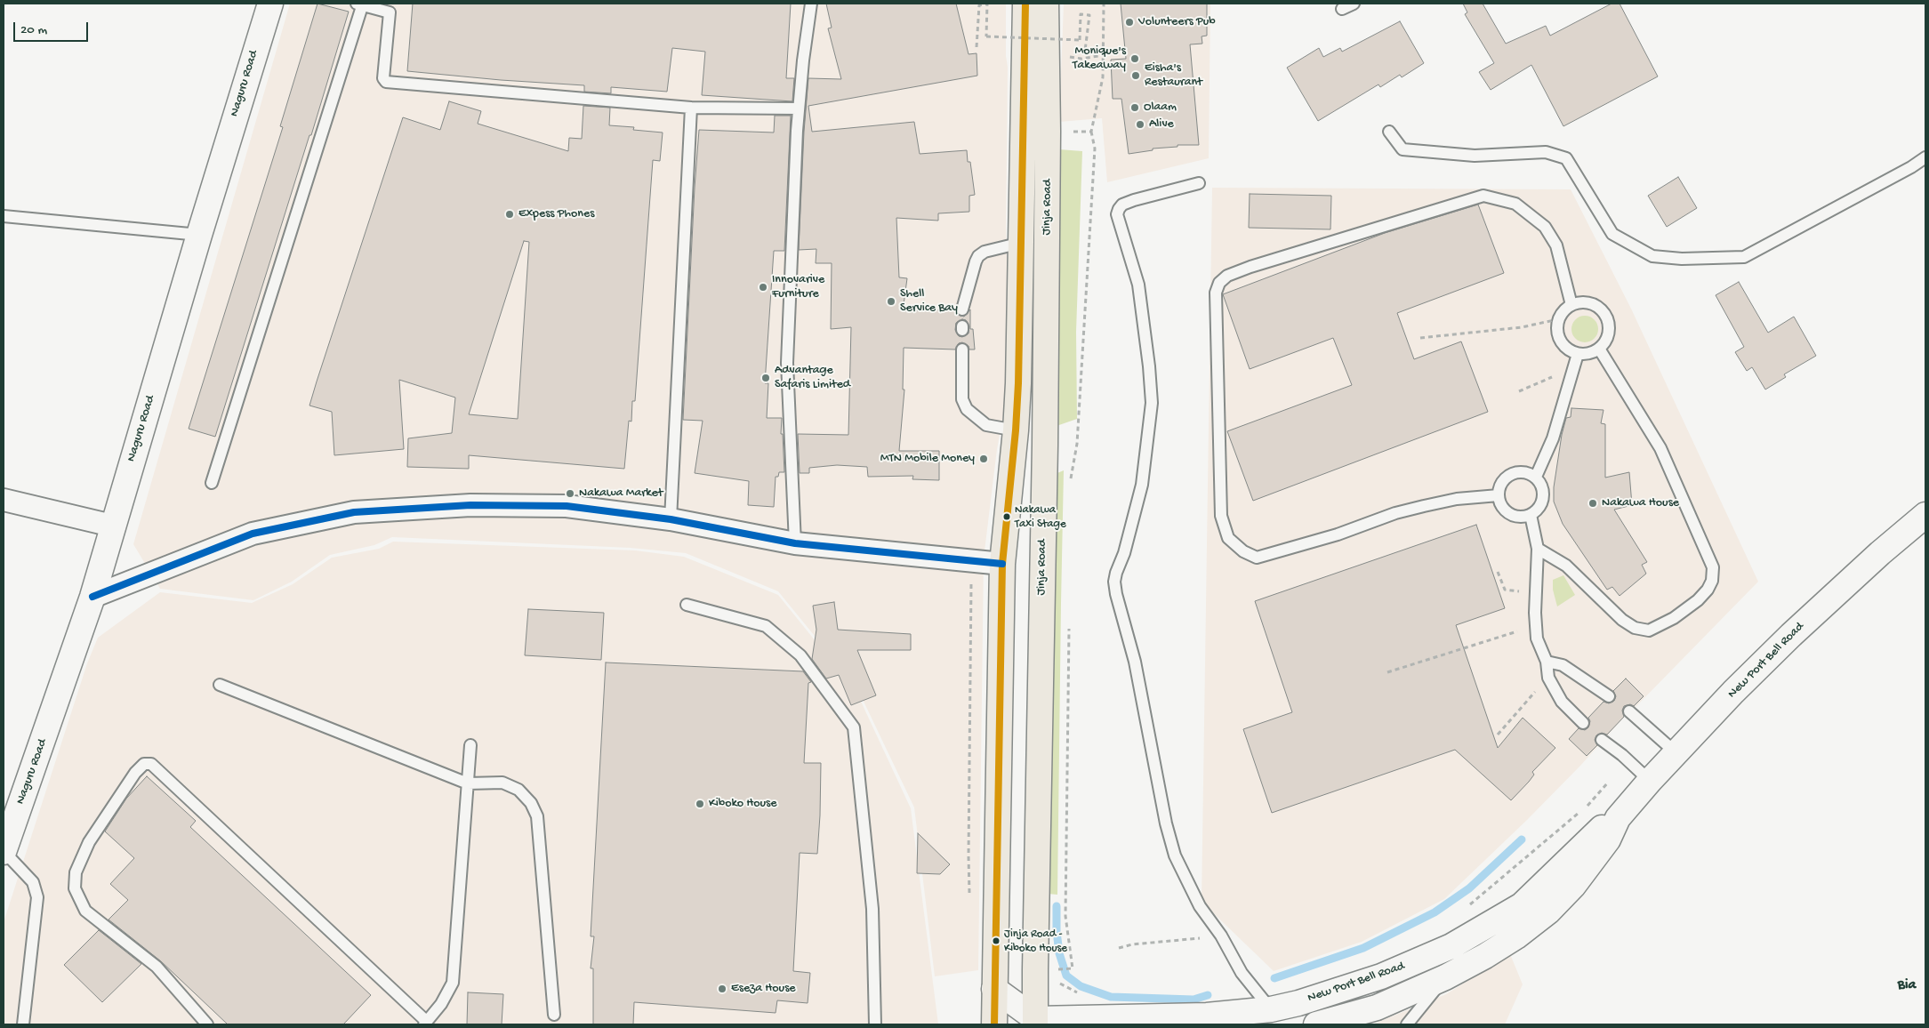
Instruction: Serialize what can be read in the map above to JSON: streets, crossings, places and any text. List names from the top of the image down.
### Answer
{
  "streets": {
    "highway": ["Jinja Road"],
    "main road": ["Naguru Road", "New Port Bell Road"]
  },
  "crossings": [
    ["Jinja Road", "New Port Bell Road"]
  ],
  "districts": ["Bia"],
  "places": [
    "Volunteers Pub",
    "Monique's Takeaway",
    "Eisha's Restaurant",
    "Olaam",
    "Alive",
    "Expess Phones",
    "Innovarive Furniture",
    "Shell Service Bay",
    "Advantage Safaris Limited",
    "MTN Mobile Money",
    "Nakawa Market",
    "Nakawa House",
    "Nakawa Taxi Stage",
    "Kiboko House",
    "Jinja Road - Kiboko House",
    "Eseza House"
  ],
  "scale_bar": "20 m"
}
